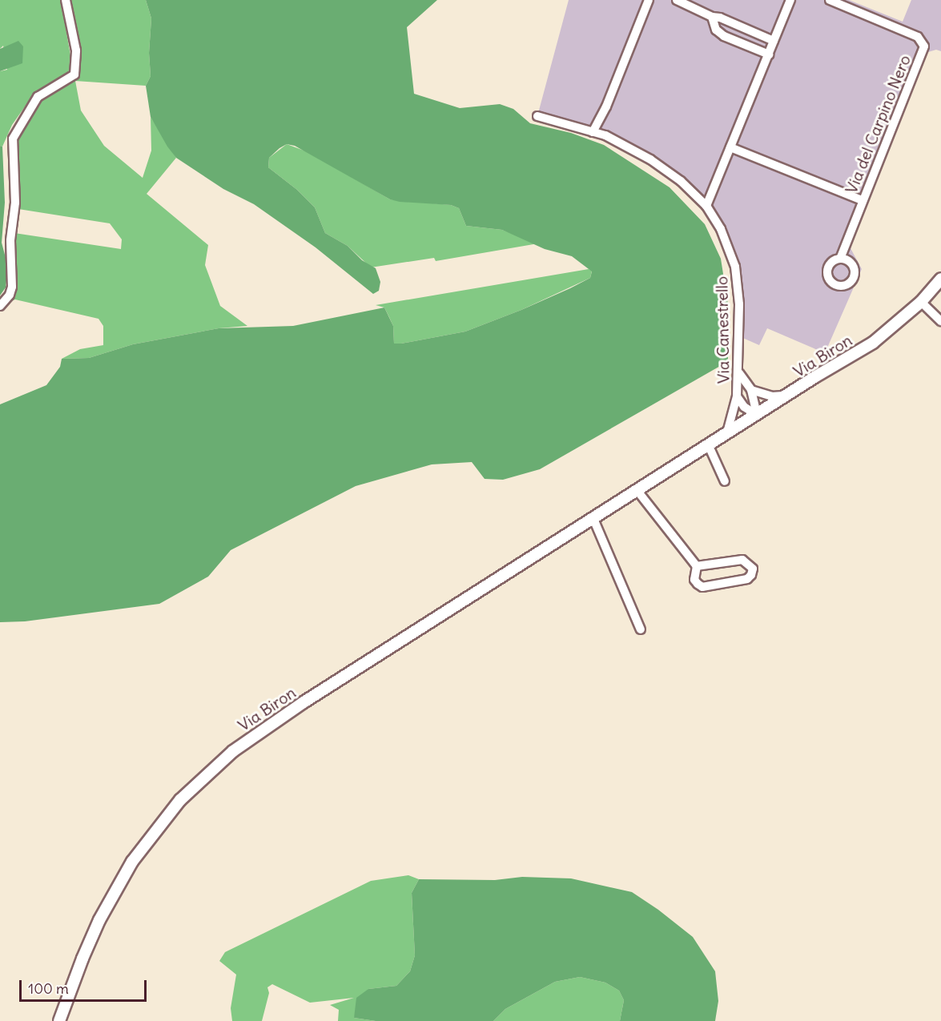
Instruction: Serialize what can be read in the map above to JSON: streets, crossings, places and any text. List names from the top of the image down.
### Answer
{
  "streets": {
    "street": ["Via del Carpino Nero", "Via Canestrello", "Via Biron"]
  },
  "crossings": [
    ["Via Canestrello", "Via Biron"]
  ],
  "scale_bar": "100 m"
}
